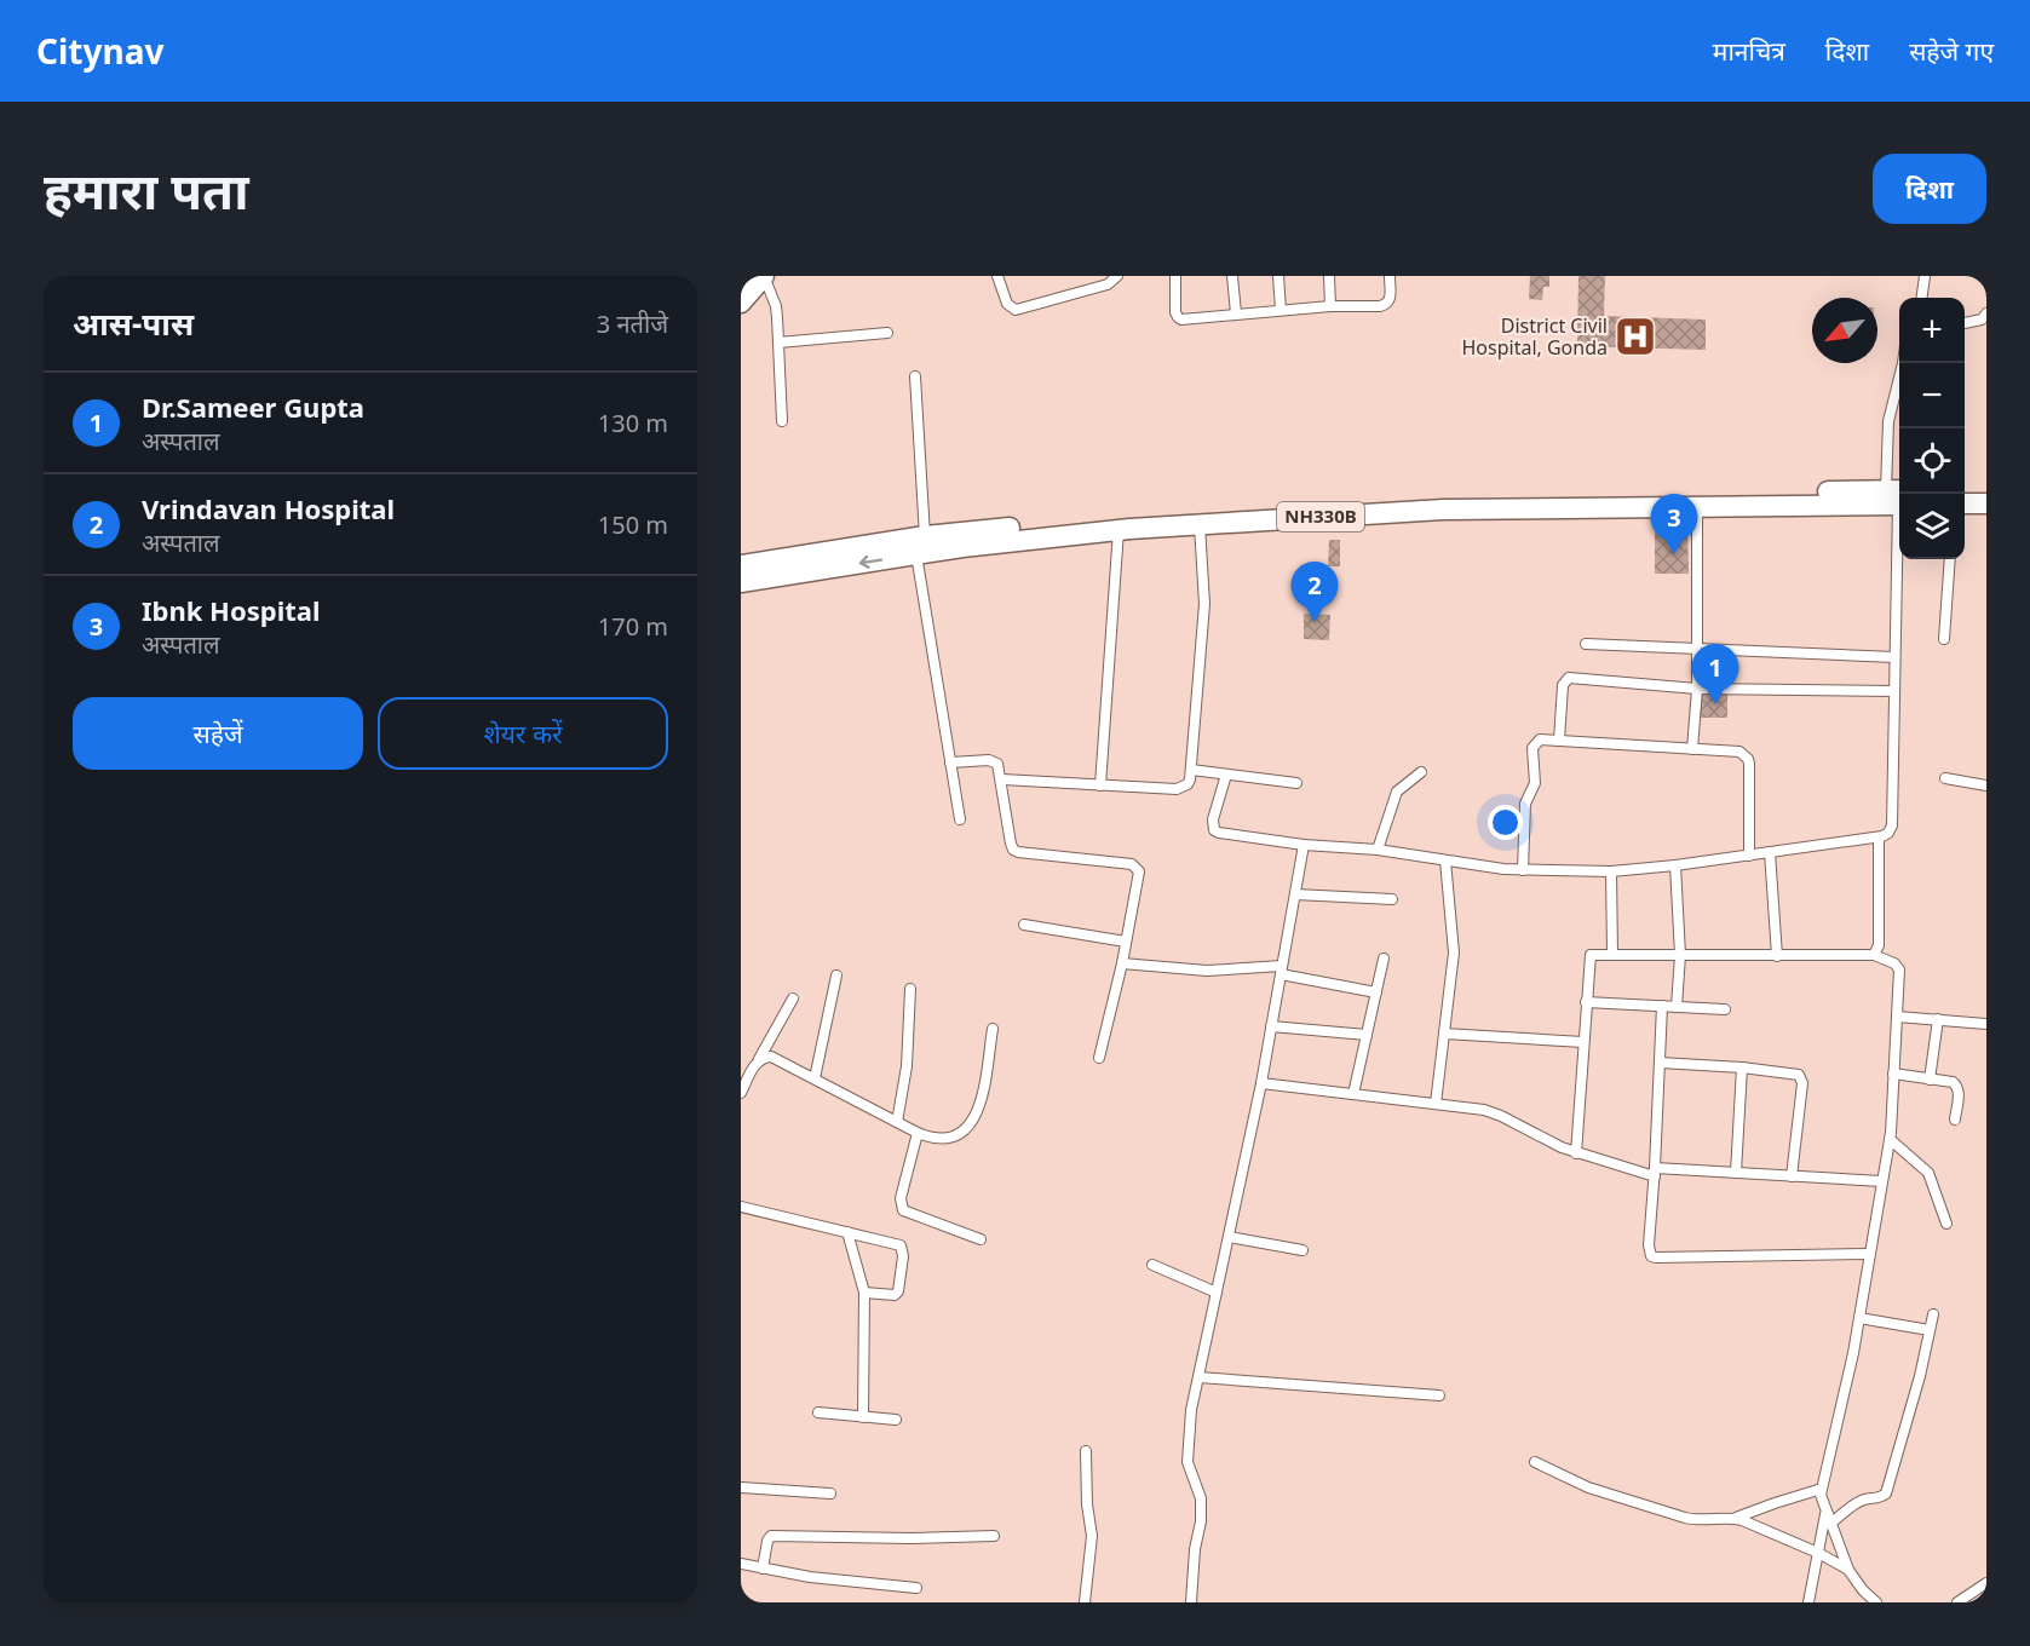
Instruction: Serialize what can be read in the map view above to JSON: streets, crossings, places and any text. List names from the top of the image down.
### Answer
{
  "streets": {
    "highway": ["NH330B"]
  },
  "places": {
    "hospital": ["District Civil Hospital, Gonda"]
  },
  "north": "bottom left",
  "page": {
    "header": "Citynav",
    "nav": ["मानचित्र", "दिशा", "सहेजे गए"],
    "buttons": [
      "दिशा",
      ["सहेजें", "शेयर करें"]
    ],
    "title": "हमारा पता",
    "heading": ["आस-पास", "3 नतीजे"],
    "map_buttons": ["+", "−"],
    "list": [
      {
        "mark": "1",
        "name": "Dr.Sameer Gupta",
        "note": "अस्पताल",
        "value": "130 m"
      },
      {
        "mark": "2",
        "name": "Vrindavan Hospital",
        "note": "अस्पताल",
        "value": "150 m"
      },
      {
        "mark": "3",
        "name": "Ibnk Hospital",
        "note": "अस्पताल",
        "value": "170 m"
      }
    ],
    "pins": ["3", "2", "1"]
  }
}
